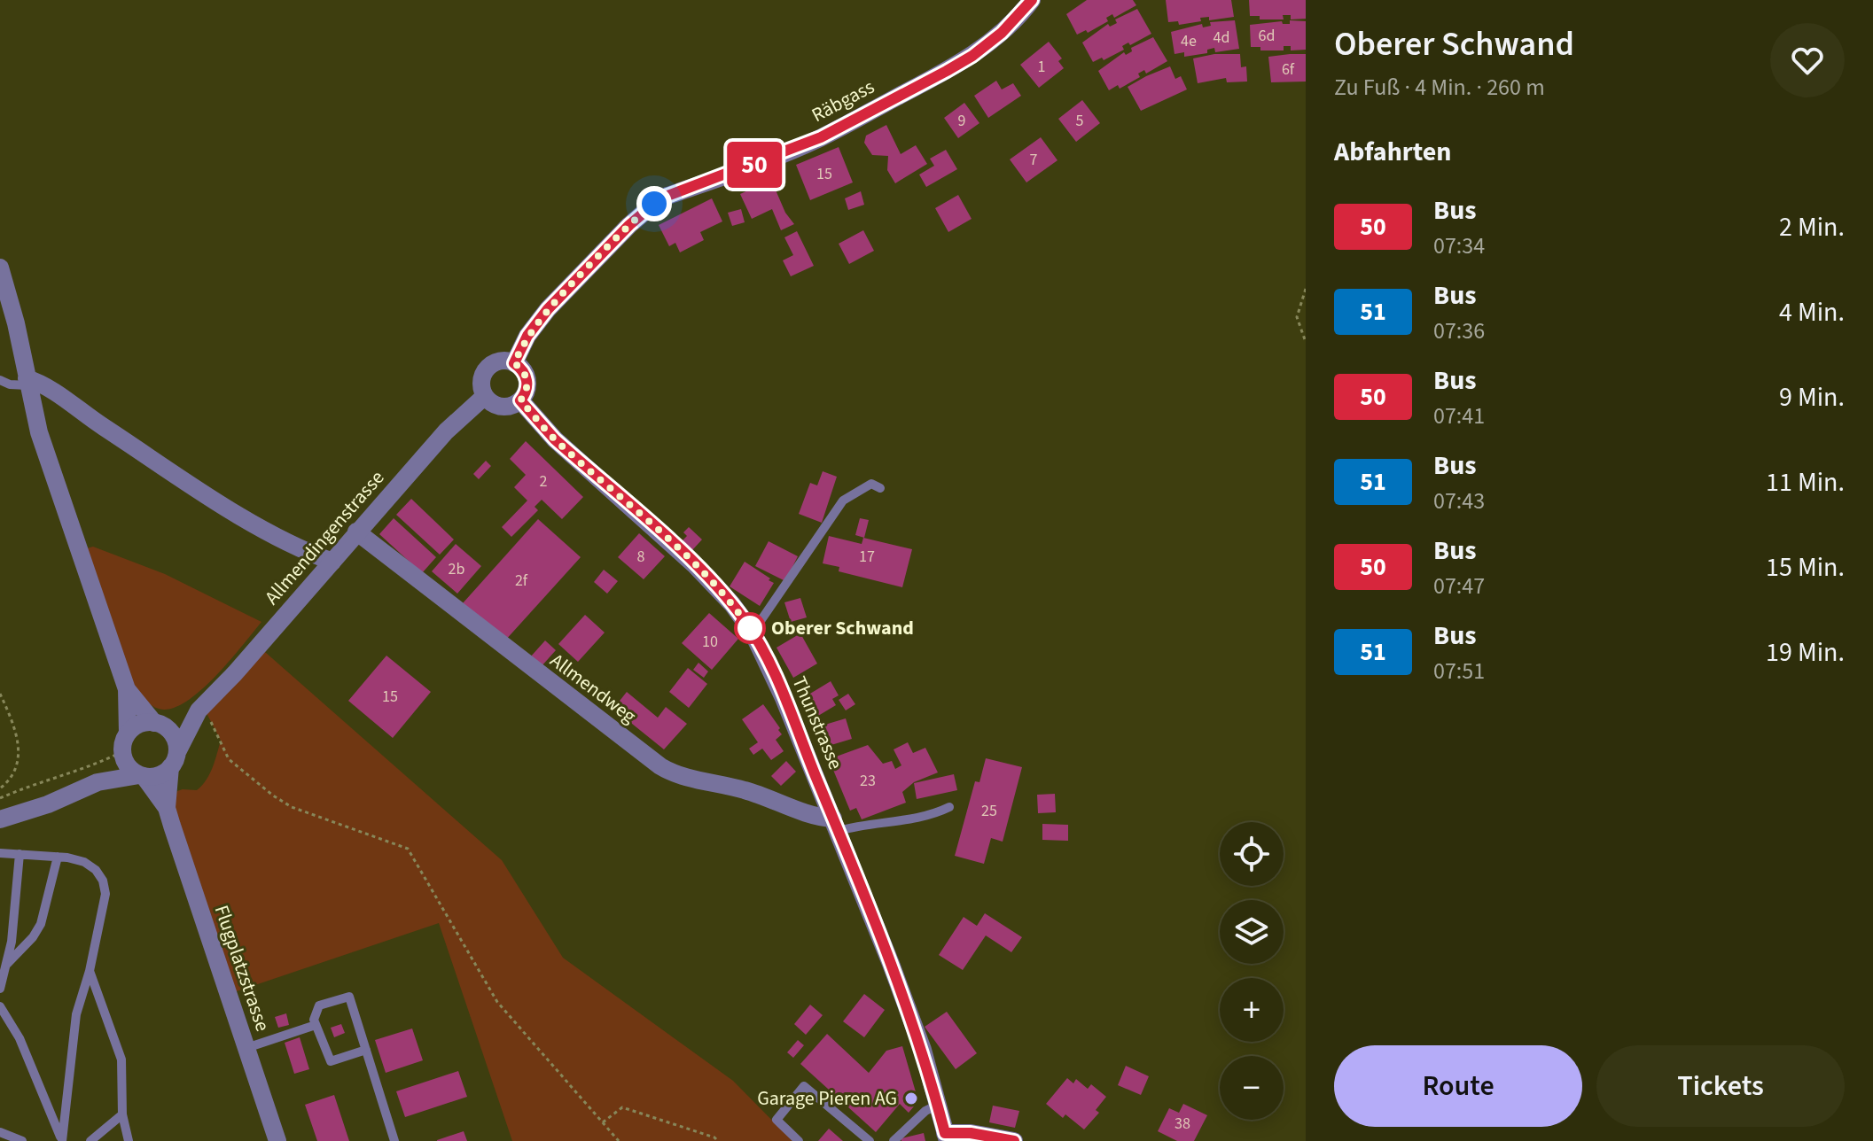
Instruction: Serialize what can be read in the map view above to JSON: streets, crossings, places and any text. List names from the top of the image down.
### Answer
{
  "streets": {
    "street": [
      "Räbgass",
      "Allmendingenstrasse",
      "Allmendweg",
      "Thunstrasse",
      "Flugplatzstrasse"
    ]
  },
  "crossings": [
    ["Räbgass", "Allmendingenstrasse"],
    ["Räbgass", "Thunstrasse"],
    ["Allmendingenstrasse", "Allmendweg"],
    ["Allmendingenstrasse", "Thunstrasse"],
    ["Allmendingenstrasse", "Flugplatzstrasse"],
    ["Allmendweg", "Thunstrasse"]
  ],
  "places": ["Oberer Schwand", "Garage Pieren AG"],
  "lines": ["bus line 50"],
  "house_numbers": [
    "6d",
    "4d",
    "4e",
    "1",
    "6f",
    "9",
    "5",
    "7",
    "15",
    "2",
    "8",
    "17",
    "2b",
    "2f",
    "10",
    "15",
    "23",
    "25",
    "38"
  ],
  "page": {
    "on_map": "50",
    "heading": [
      ["Oberer Schwand", "Zu Fuß · 4 Min. · 260 m"],
      "Abfahrten"
    ],
    "list": [
      {
        "mark": "50",
        "name": "Bus",
        "note": "07:34",
        "value": "2 Min."
      },
      {
        "mark": "51",
        "name": "Bus",
        "note": "07:36",
        "value": "4 Min."
      },
      {
        "mark": "50",
        "name": "Bus",
        "note": "07:41",
        "value": "9 Min."
      },
      {
        "mark": "51",
        "name": "Bus",
        "note": "07:43",
        "value": "11 Min."
      },
      {
        "mark": "50",
        "name": "Bus",
        "note": "07:47",
        "value": "15 Min."
      },
      {
        "mark": "51",
        "name": "Bus",
        "note": "07:51",
        "value": "19 Min."
      }
    ],
    "map_buttons": ["+", "−"],
    "buttons": ["Route", "Tickets"]
  }
}
